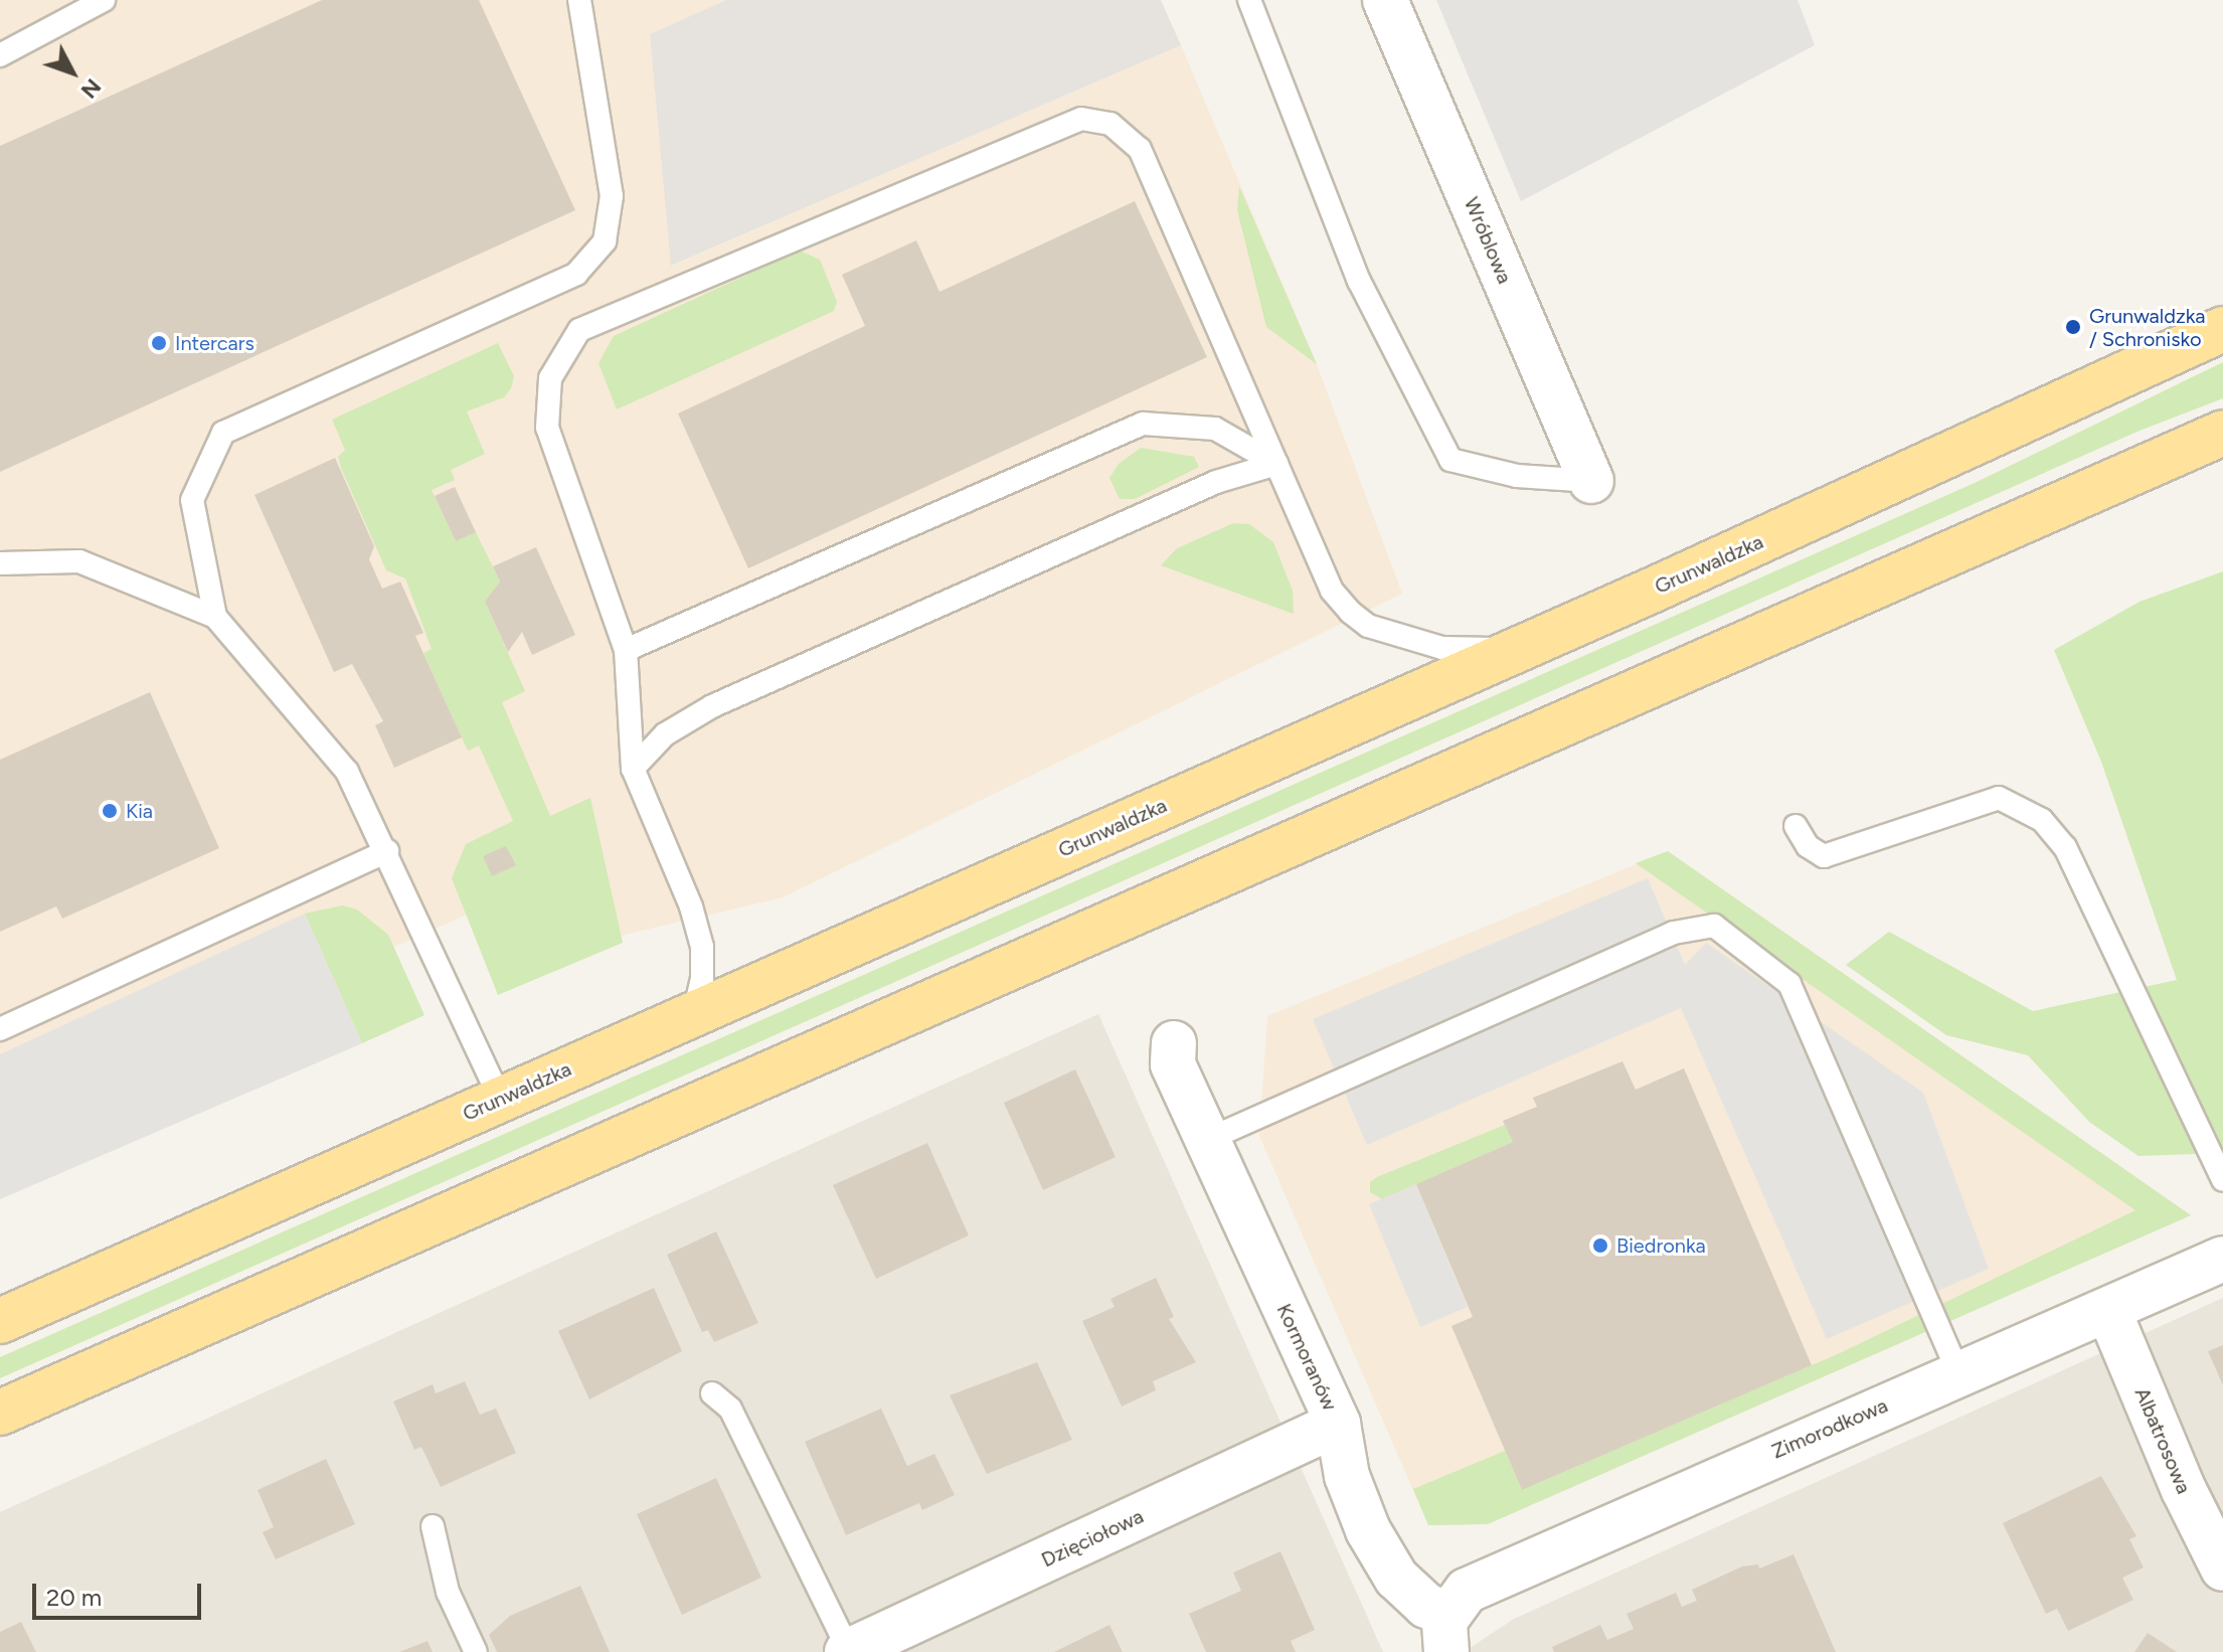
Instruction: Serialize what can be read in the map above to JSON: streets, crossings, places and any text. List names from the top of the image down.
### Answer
{
  "streets": {
    "main road": ["Grunwaldzka"],
    "street": [
      "Wróblowa",
      "Kormoranów",
      "Zimorodkowa",
      "Albatrosowa",
      "Dzięciołowa"
    ]
  },
  "crossings": [
    ["Kormoranów", "Zimorodkowa"],
    ["Kormoranów", "Dzięciołowa"],
    ["Zimorodkowa", "Albatrosowa"]
  ],
  "places": [
    "Grunwaldzka / Schronisko",
    "Intercars",
    "Kia",
    "Biedronka"
  ],
  "scale_bar": "20 m",
  "north": "bottom right"
}
